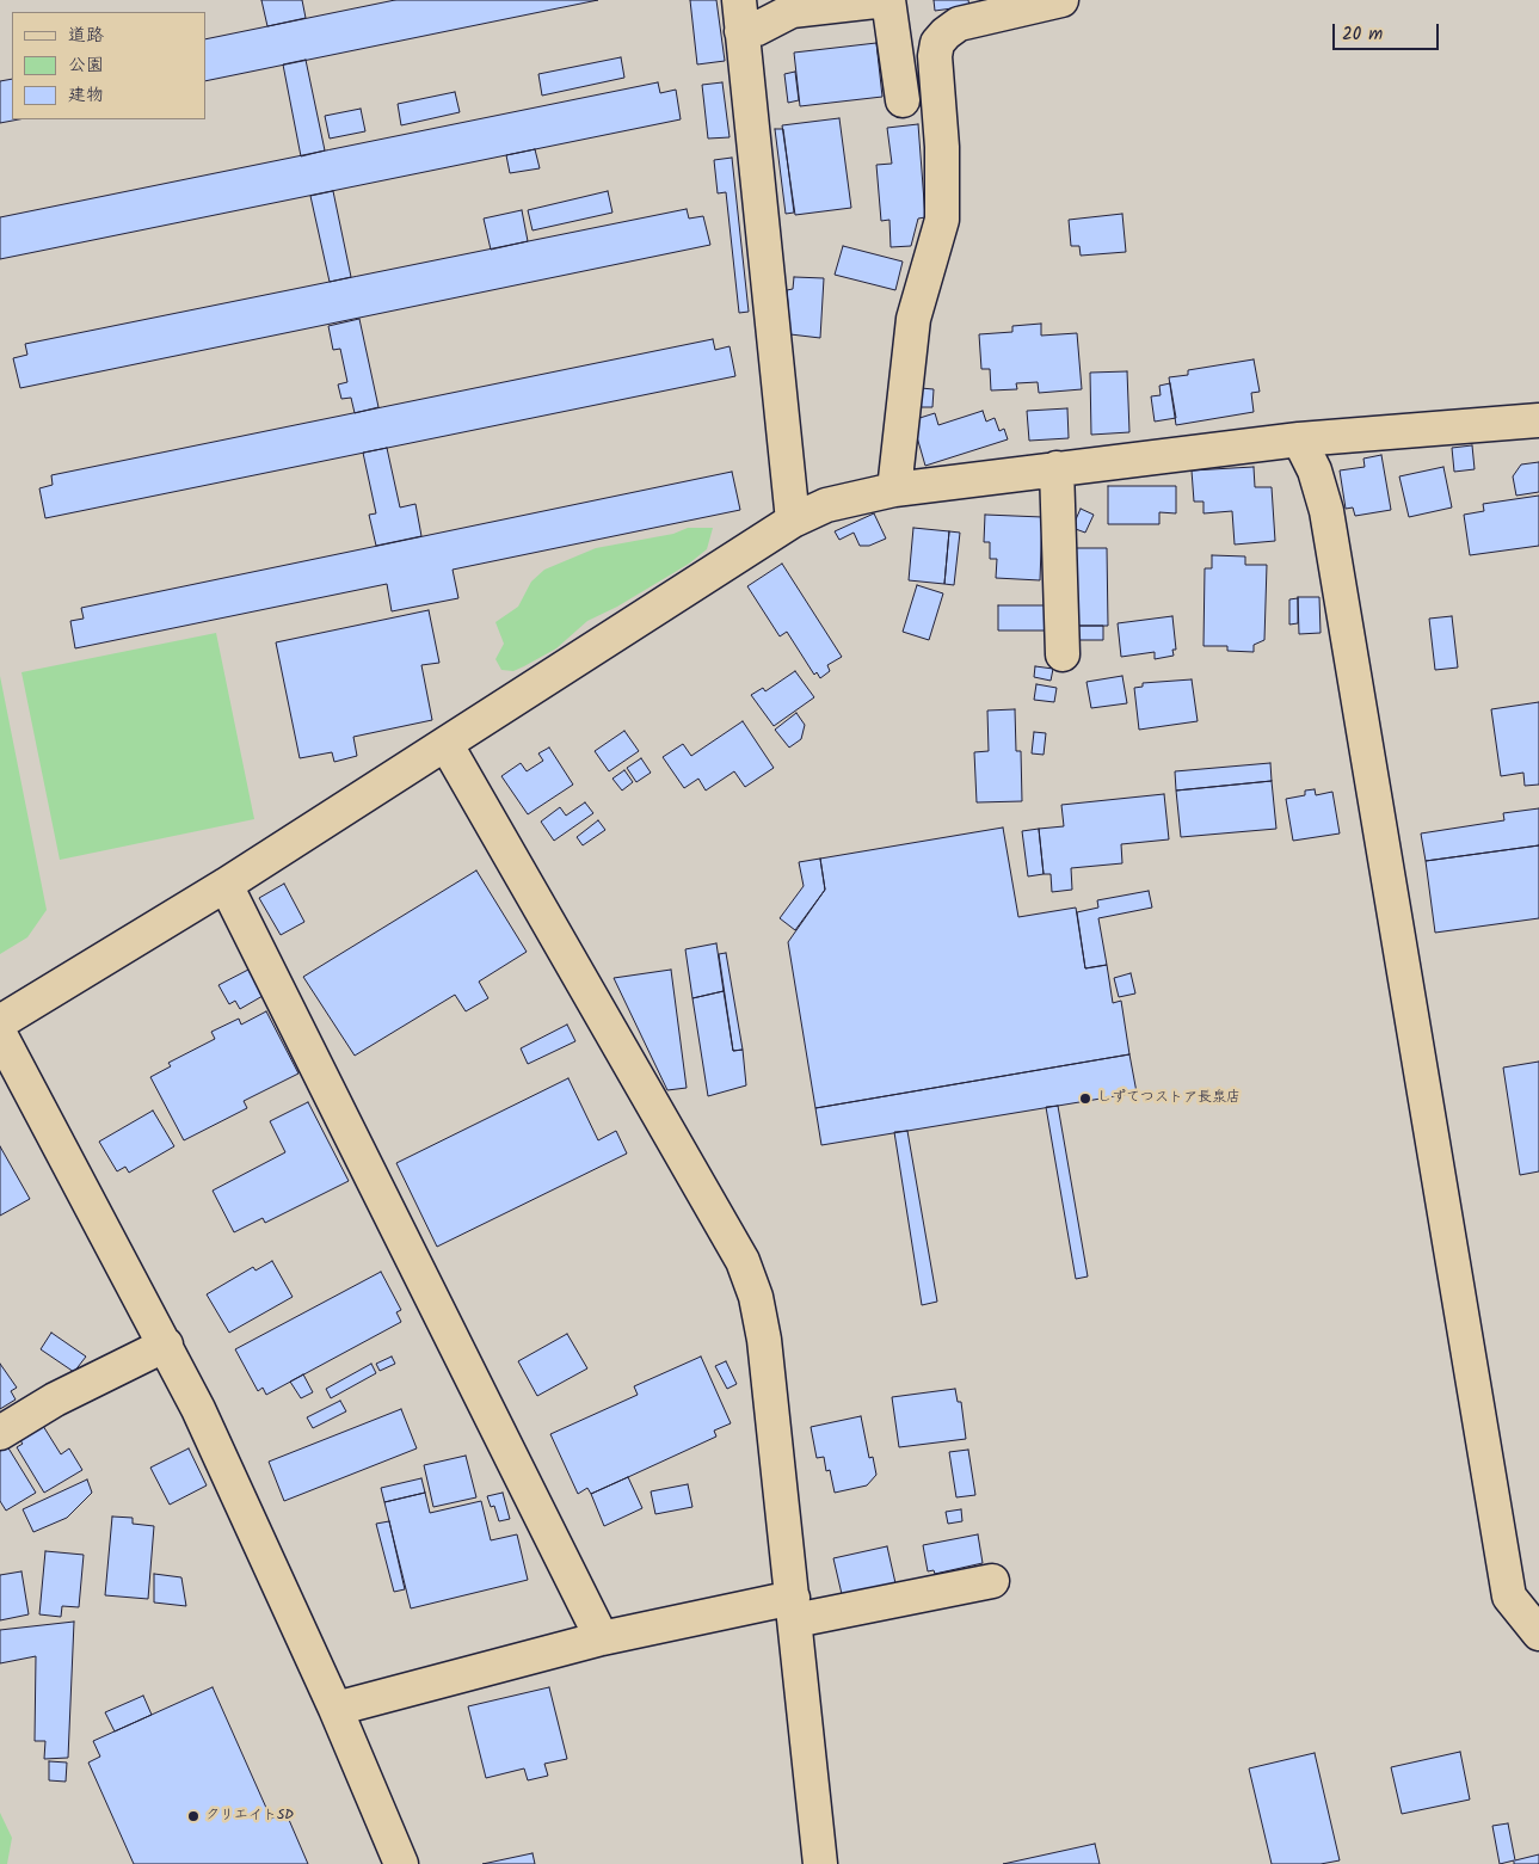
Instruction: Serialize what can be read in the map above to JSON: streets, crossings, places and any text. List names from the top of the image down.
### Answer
{
  "places": ["しずてつストア長泉店", "クリエイトSD"],
  "legend": ["道路", "公園", "建物"],
  "scale_bar": "20 m"
}
